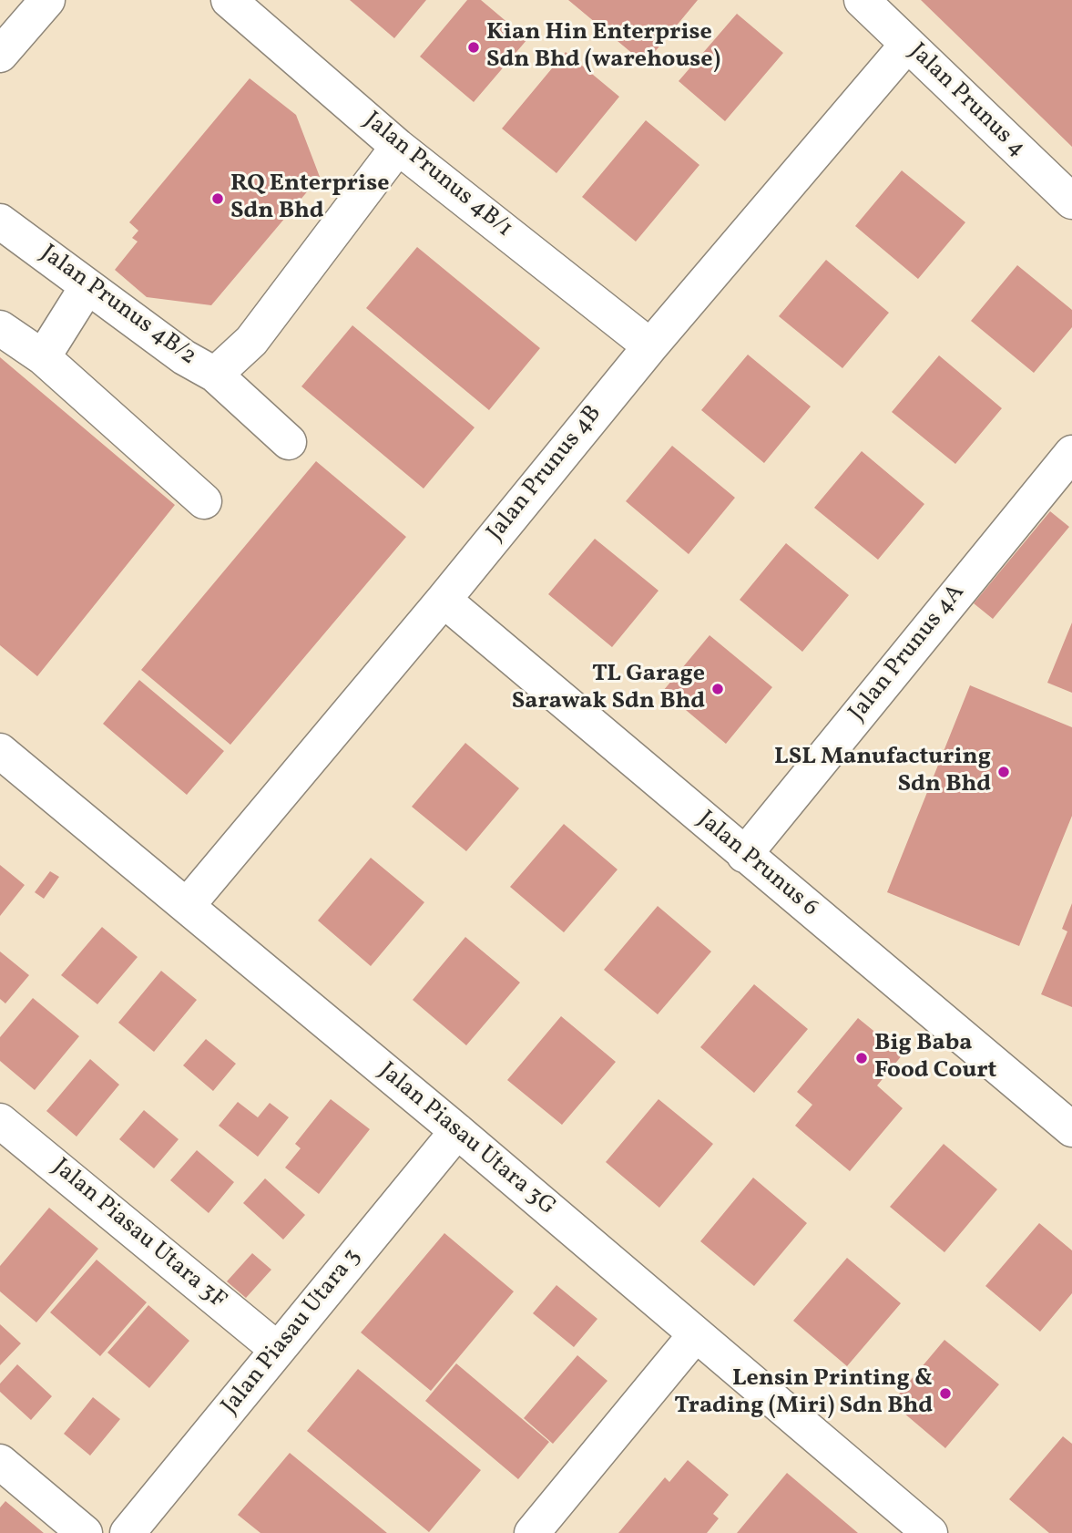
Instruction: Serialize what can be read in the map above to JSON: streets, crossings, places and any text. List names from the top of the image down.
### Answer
{
  "streets": {
    "street": [
      "Jalan Prunus 4",
      "Jalan Prunus 4B/1",
      "Jalan Prunus 4B/2",
      "Jalan Prunus 4B",
      "Jalan Prunus 4A",
      "Jalan Prunus 6",
      "Jalan Piasau Utara 3G",
      "Jalan Piasau Utara 3F",
      "Jalan Piasau Utara 3"
    ]
  },
  "crossings": [
    ["Jalan Prunus 4", "Jalan Prunus 4B"],
    ["Jalan Prunus 4B/1", "Jalan Prunus 4B/2"],
    ["Jalan Prunus 4B/1", "Jalan Prunus 4B"],
    ["Jalan Prunus 4B", "Jalan Prunus 6"],
    ["Jalan Prunus 4B", "Jalan Piasau Utara 3G"],
    ["Jalan Prunus 4A", "Jalan Prunus 6"],
    ["Jalan Piasau Utara 3G", "Jalan Piasau Utara 3"],
    ["Jalan Piasau Utara 3F", "Jalan Piasau Utara 3"]
  ],
  "places": [
    "Kian Hin Enterprise Sdn Bhd (warehouse)",
    "RQ Enterprise Sdn Bhd",
    "TL Garage Sarawak Sdn Bhd",
    "LSL Manufacturing Sdn Bhd",
    "Big Baba Food Court",
    "Lensin Printing & Trading (Miri) Sdn Bhd"
  ]
}
